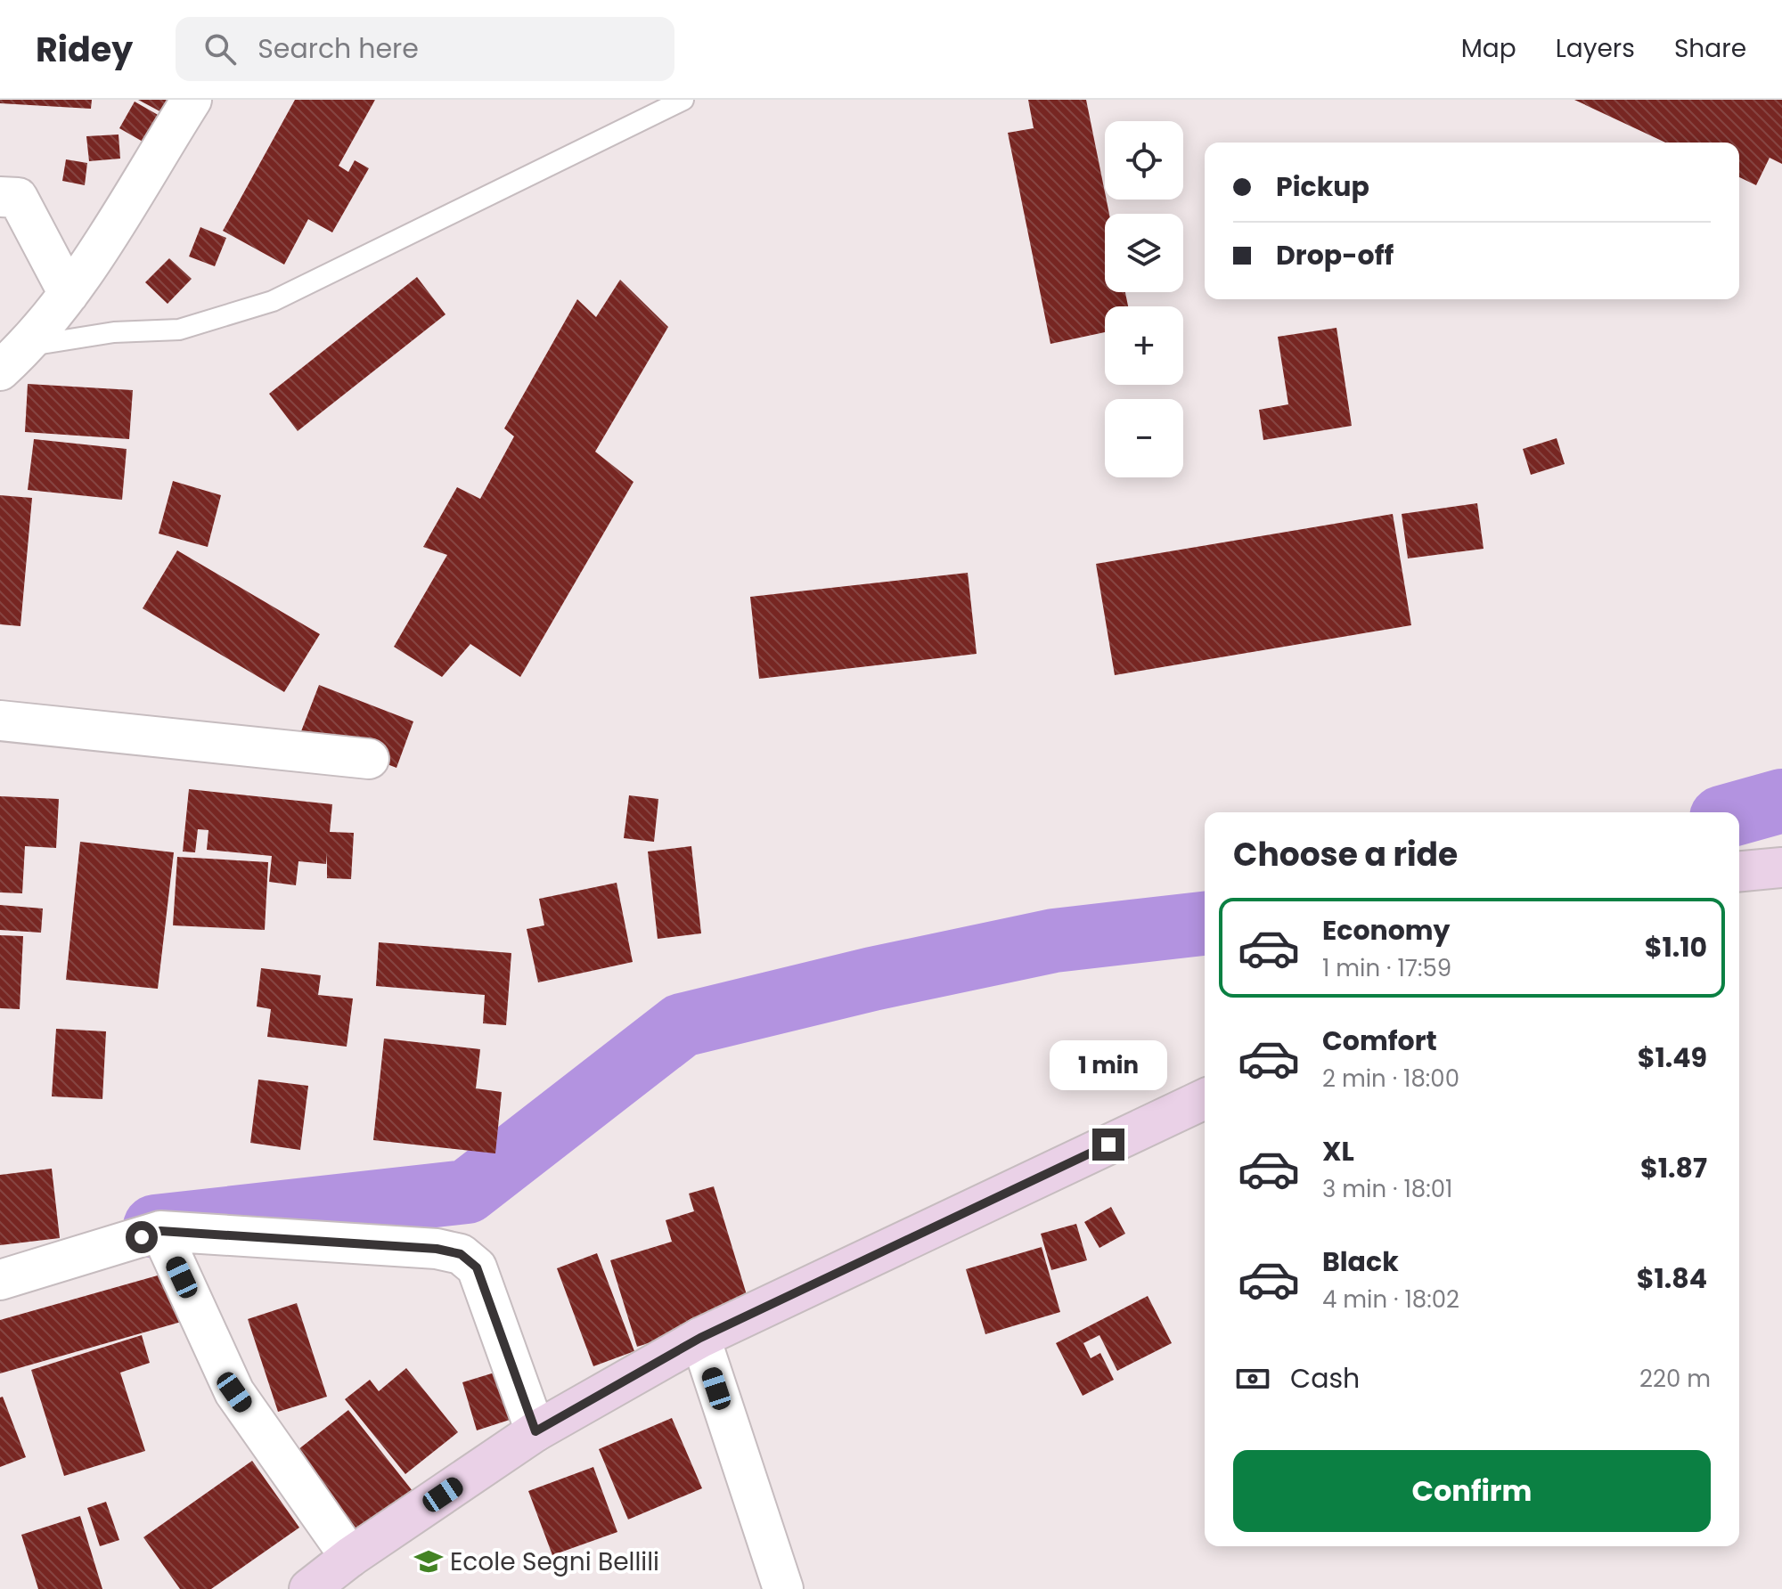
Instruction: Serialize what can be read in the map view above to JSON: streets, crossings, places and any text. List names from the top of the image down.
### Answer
{
  "places": {
    "school or university": ["Ecole Segni Bellili"]
  },
  "page": {
    "header": "Ridey",
    "search": "Search here",
    "nav": ["Map", "Layers", "Share"],
    "map_buttons": ["+", "−"],
    "banner": ["Pickup", "Drop-off"],
    "heading": "Choose a ride",
    "list": [
      {
        "name": "Economy",
        "note": "1 min · 17:59",
        "value": "$1.10"
      },
      {
        "name": "Comfort",
        "note": "2 min · 18:00",
        "value": "$1.49"
      },
      {
        "name": "XL",
        "note": "3 min · 18:01",
        "value": "$1.87"
      },
      {
        "name": "Black",
        "note": "4 min · 18:02",
        "value": "$1.84"
      }
    ],
    "bubble": "1 min",
    "pay": ["Cash", "220 m"],
    "buttons": "Confirm"
  }
}
